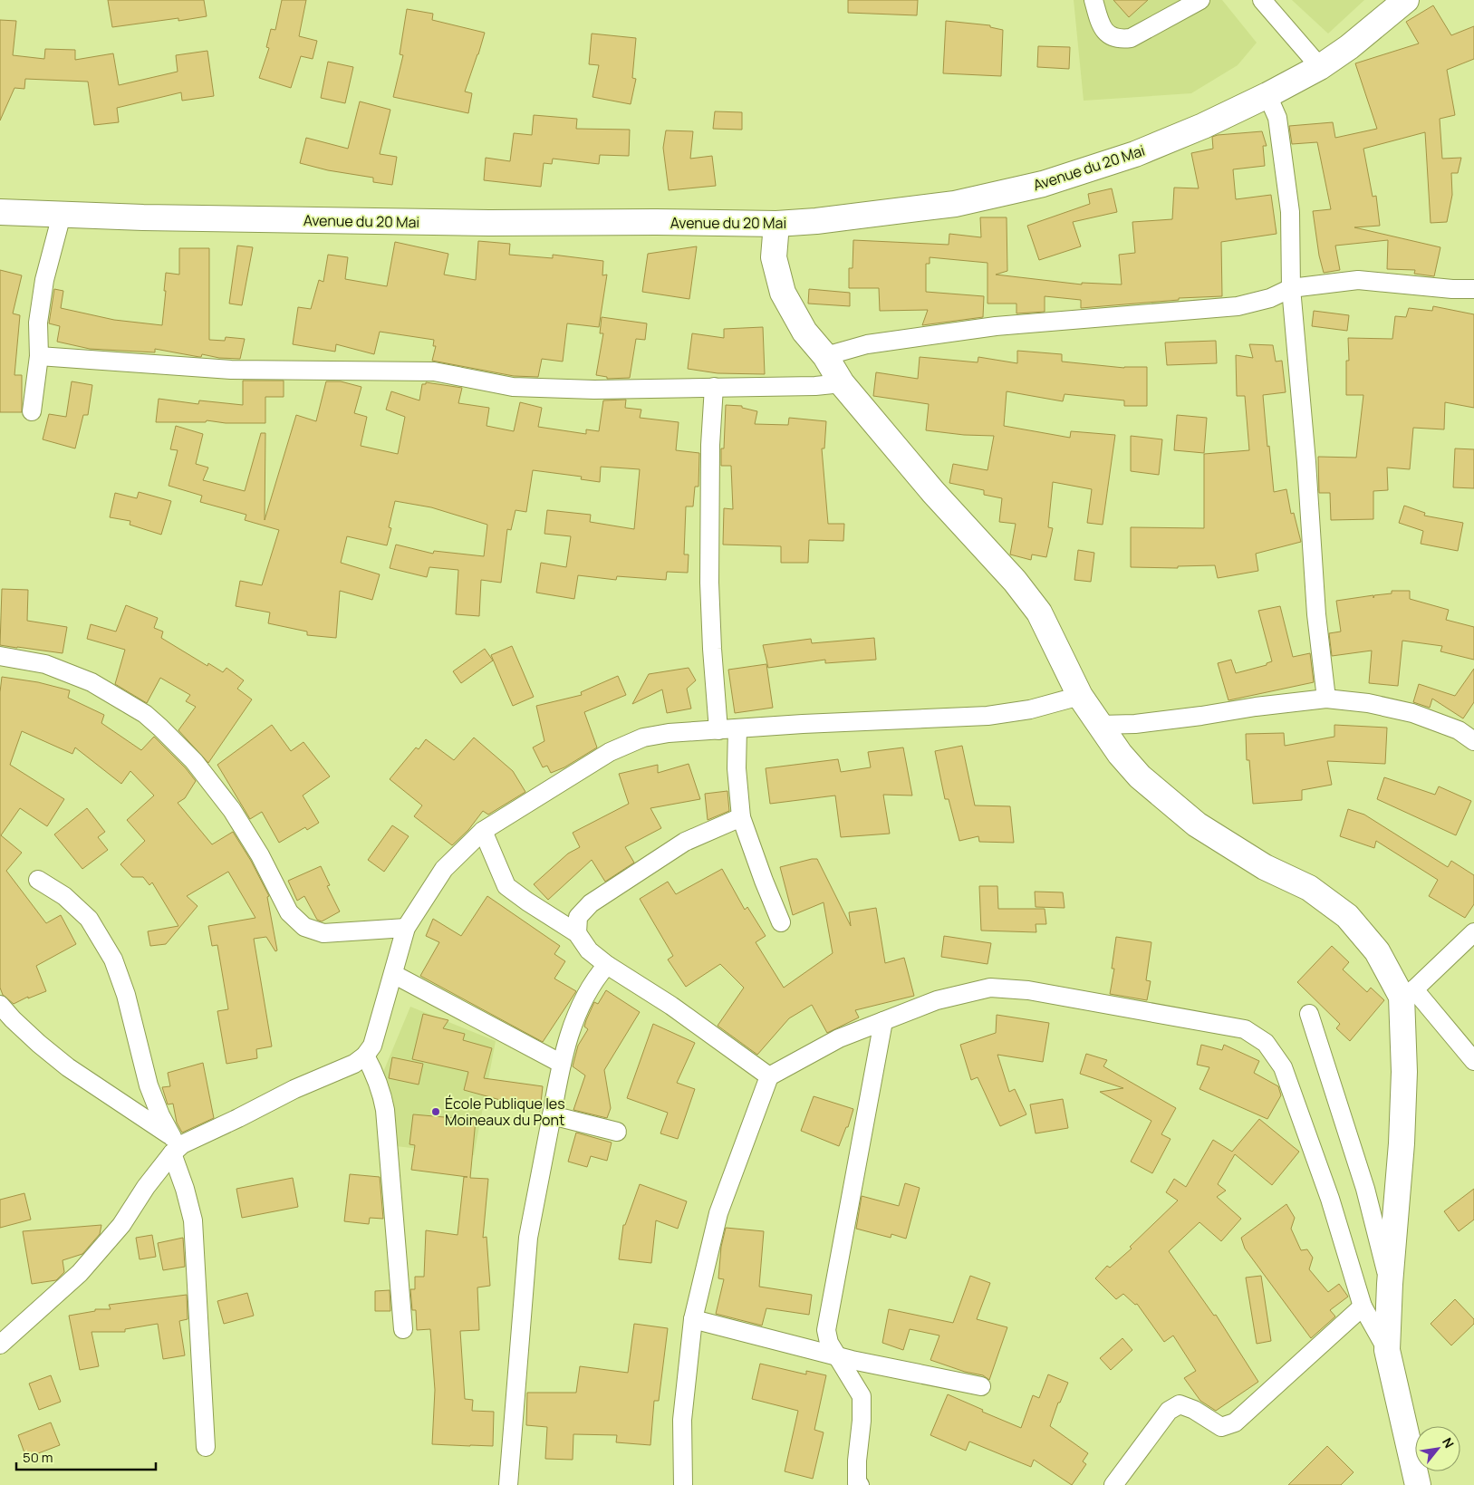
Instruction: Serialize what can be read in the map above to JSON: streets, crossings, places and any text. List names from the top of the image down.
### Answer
{
  "streets": {
    "street": ["Avenue du 20 Mai"]
  },
  "places": ["École Publique les Moineaux du Pont"],
  "scale_bar": "50 m",
  "north": "top right"
}
